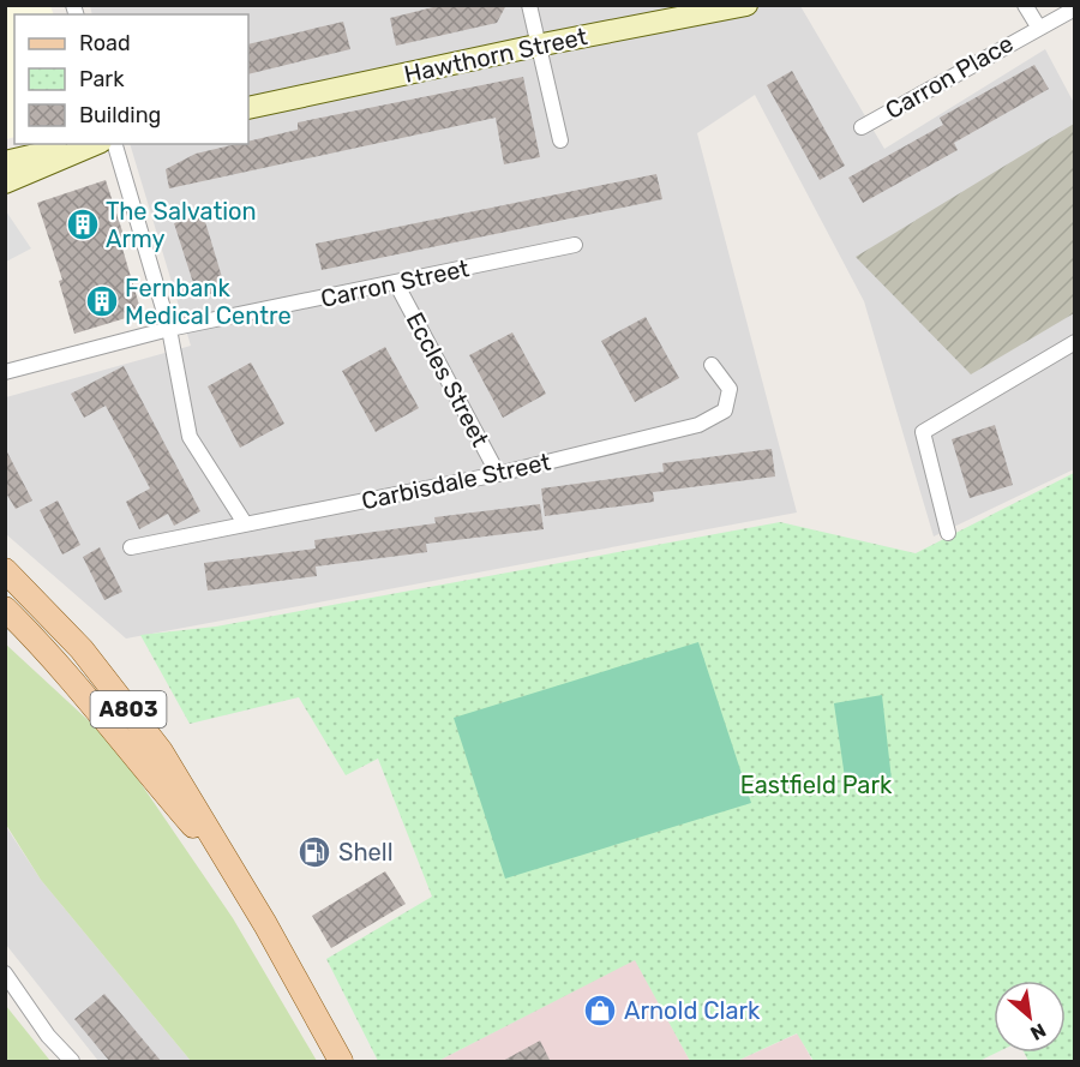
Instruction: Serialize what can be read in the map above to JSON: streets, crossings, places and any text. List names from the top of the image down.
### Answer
{
  "streets": {
    "main road": ["Hawthorn Street", "A803"],
    "street": [
      "Carron Place",
      "Carron Street",
      "Eccles Street",
      "Carbisdale Street"
    ]
  },
  "crossings": [
    ["Carron Street", "Eccles Street"],
    ["Eccles Street", "Carbisdale Street"]
  ],
  "parks": ["Eastfield Park"],
  "places": {
    "building": ["The Salvation Army", "Fernbank Medical Centre"],
    "fuel station": ["Shell"],
    "shop": ["Arnold Clark"]
  },
  "legend": ["Road", "Park", "Building"],
  "north": "bottom right"
}
